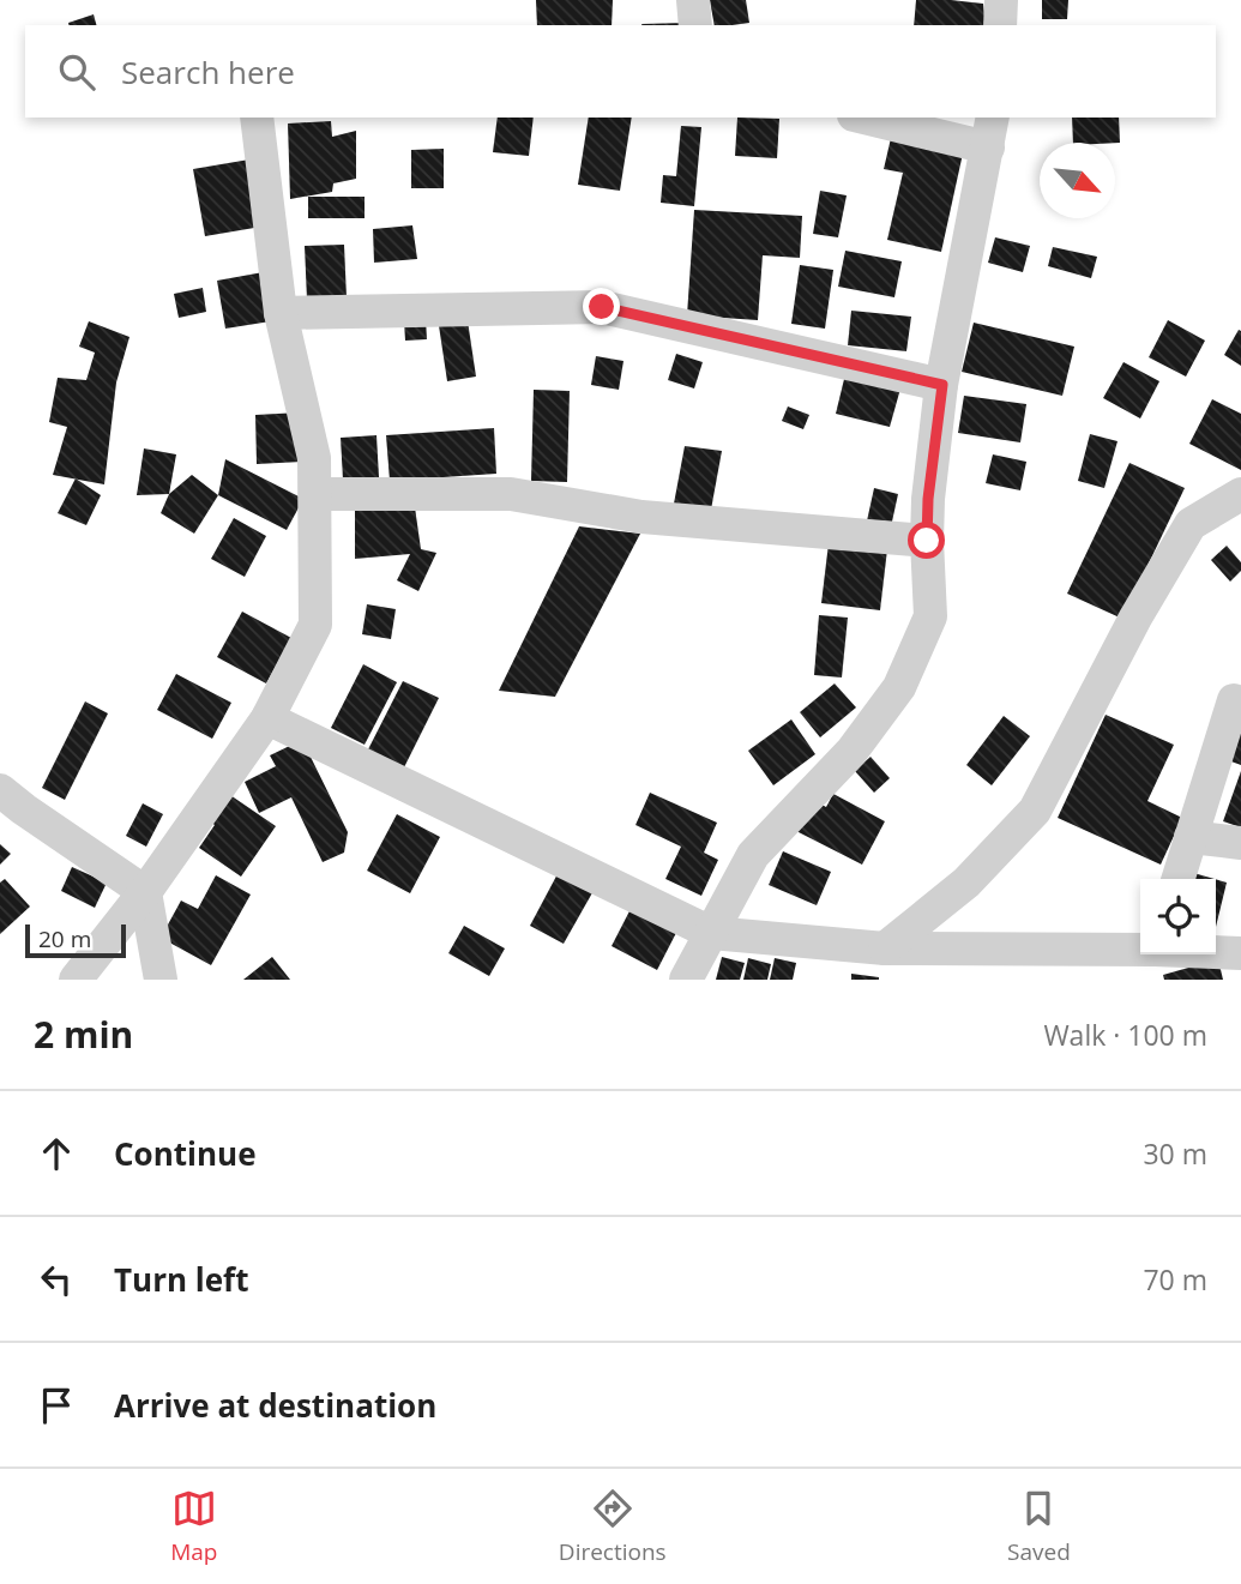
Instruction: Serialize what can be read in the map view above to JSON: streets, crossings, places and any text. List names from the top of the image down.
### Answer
{
  "scale_bar": "20 m",
  "north": "bottom right",
  "page": {
    "search": "Search here",
    "scale": "20 m",
    "heading": ["2 min", "Walk · 100 m"],
    "list": [
      ["Continue", "30 m"],
      ["Turn left", "70 m"],
      "Arrive at destination"
    ],
    "nav": ["Map", "Directions", "Saved"]
  }
}
